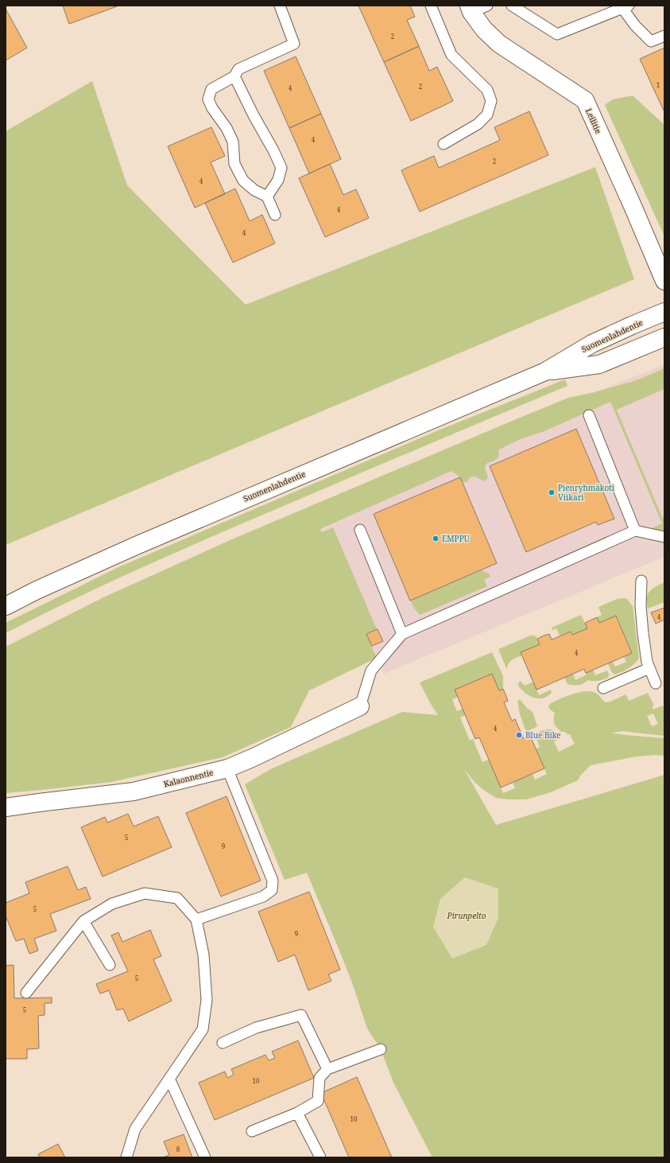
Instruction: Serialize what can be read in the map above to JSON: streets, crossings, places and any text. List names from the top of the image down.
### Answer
{
  "streets": {
    "main road": ["Leilitie", "Suomenlahdentie", "Kalaonnentie"]
  },
  "parks": ["Pirunpelto"],
  "places": ["Pienryhmäkoti Viikari", "EMPPU", "Blue Bike"],
  "house_numbers": [
    "2",
    "1",
    "2",
    "4",
    "4",
    "2",
    "4",
    "4",
    "4",
    "4",
    "4",
    "4",
    "5",
    "9",
    "5",
    "9",
    "5",
    "5",
    "10",
    "10",
    "8"
  ]
}
